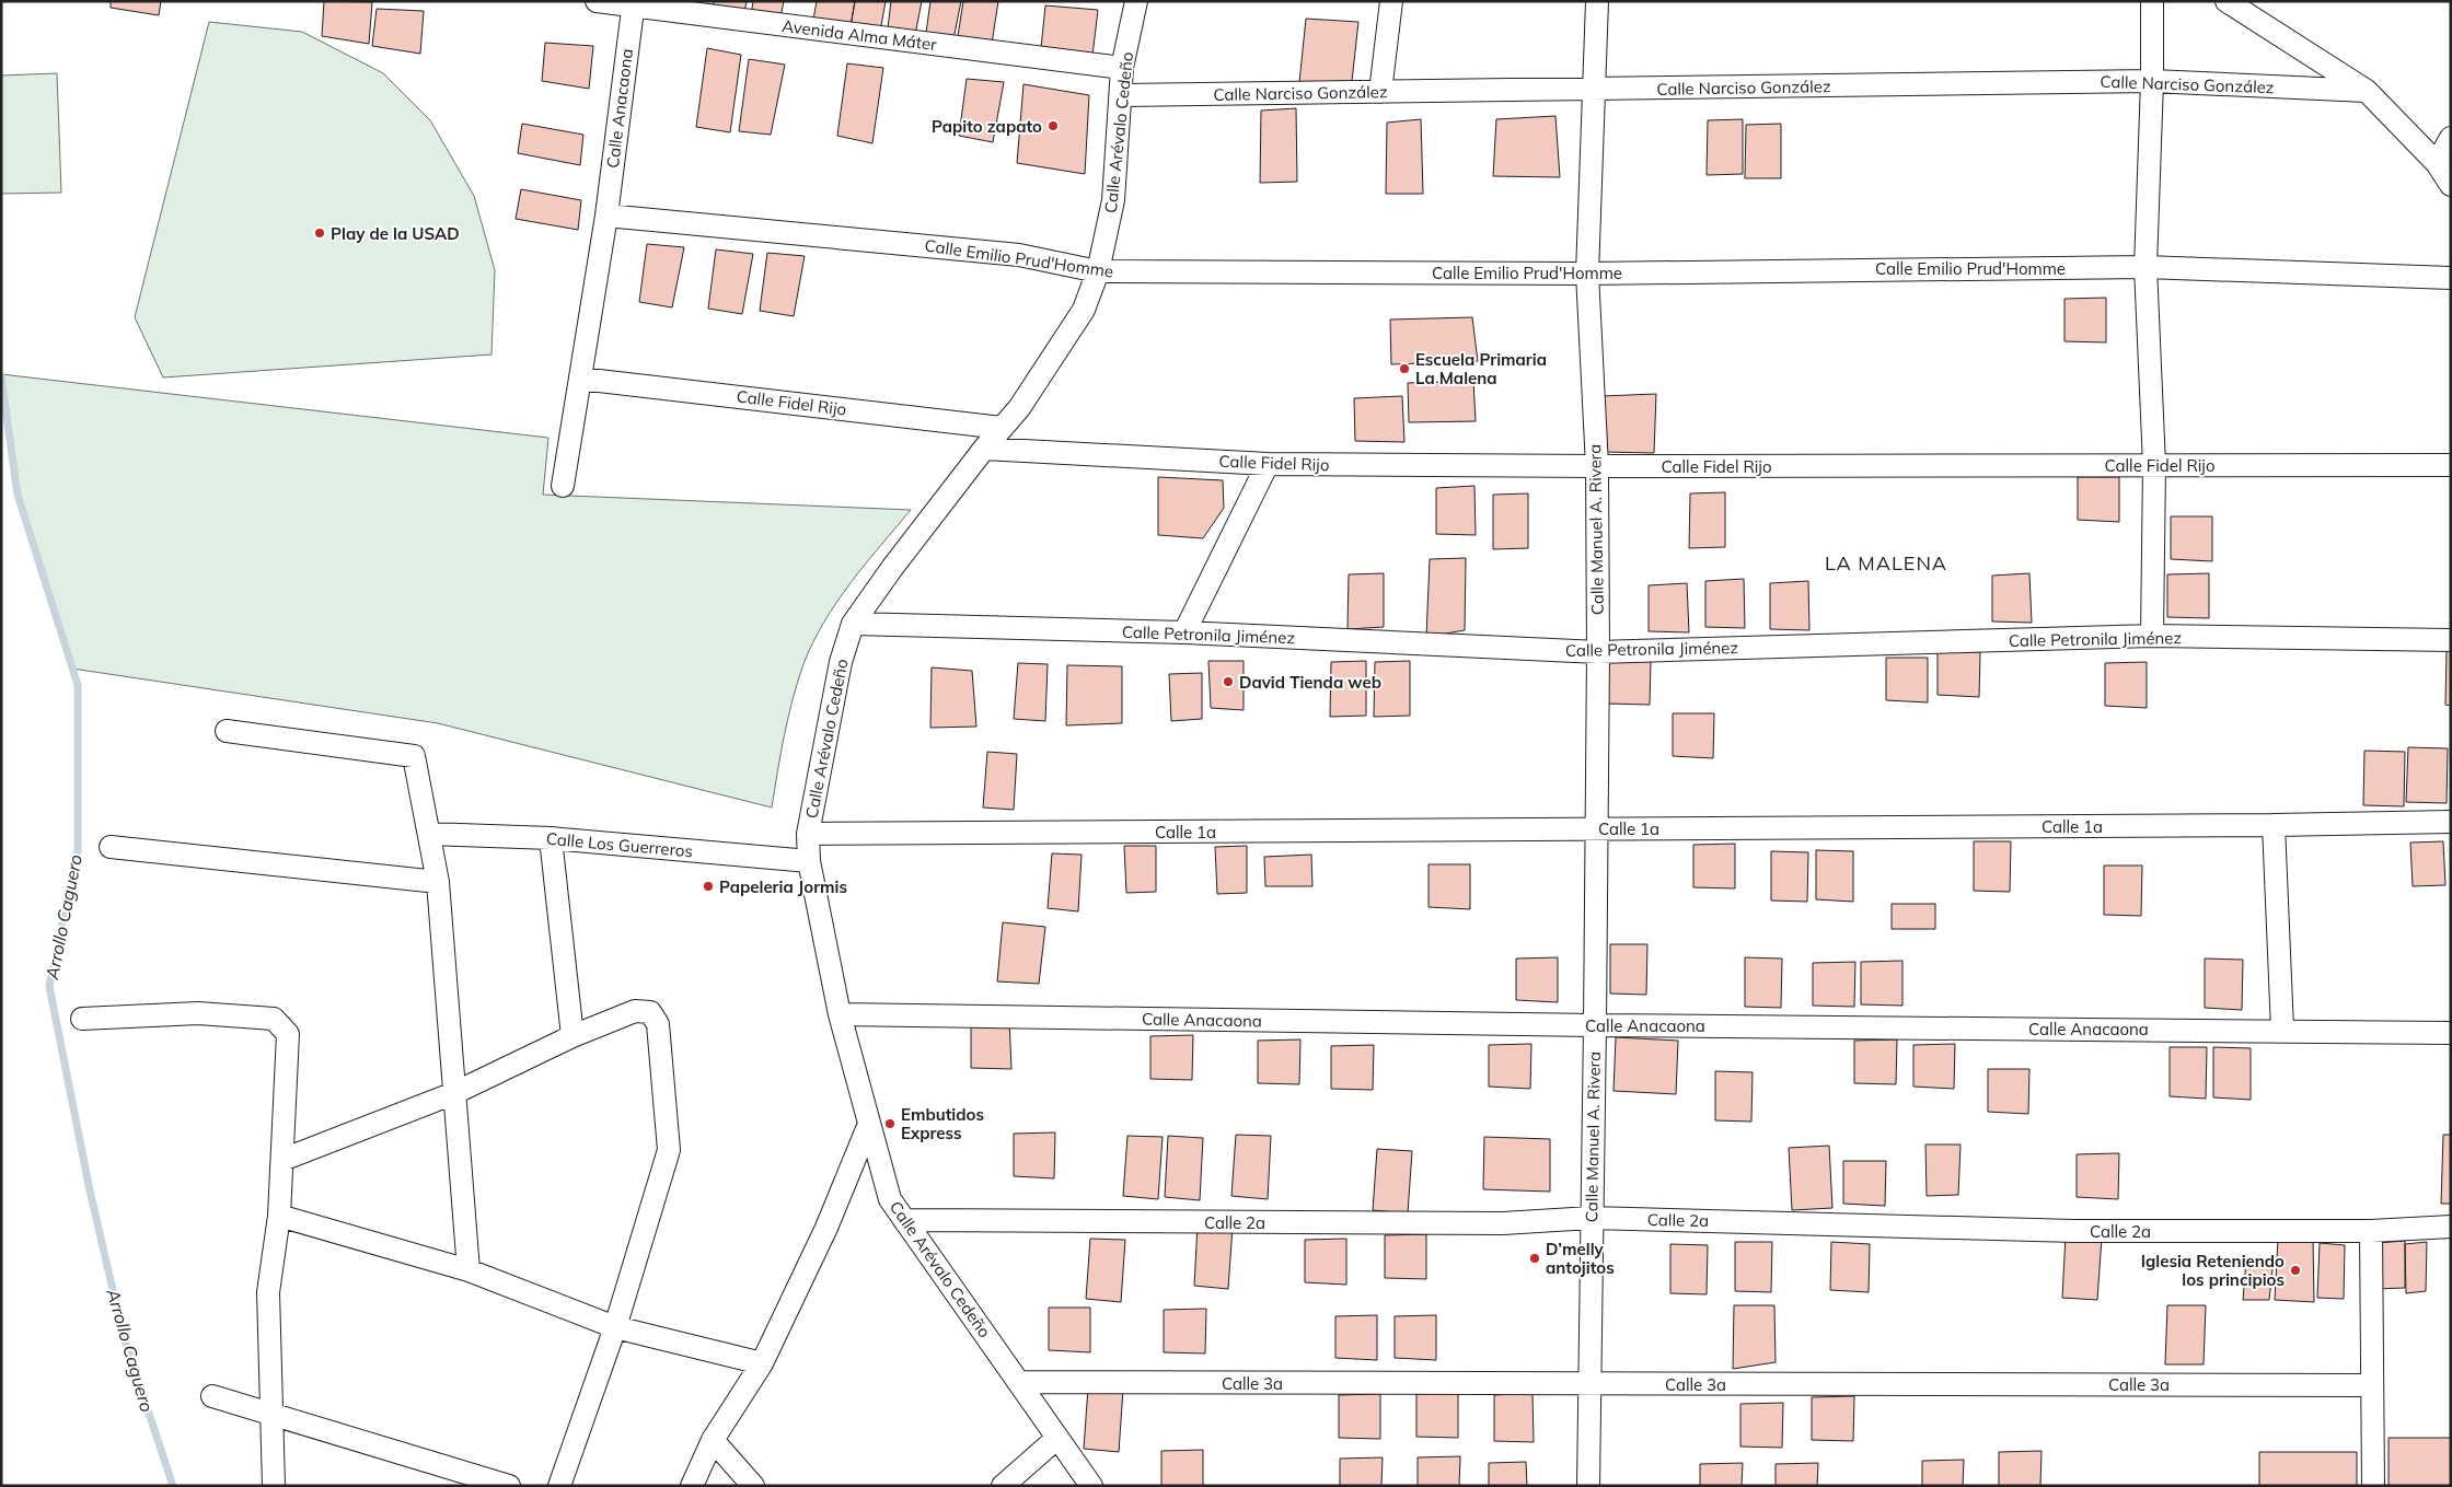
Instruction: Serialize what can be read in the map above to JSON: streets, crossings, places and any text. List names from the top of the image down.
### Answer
{
  "streets": {
    "street": [
      "Avenida Alma Máter",
      "Calle Narciso González",
      "Calle Anacaona",
      "Calle Arévalo Cedeño",
      "Calle Emilio Prud'Homme",
      "Calle Fidel Rijo",
      "Calle Manuel A. Rivera",
      "Calle Petronila Jiménez",
      "Calle 1a",
      "Calle Los Guerreros",
      "Calle 2a",
      "Calle 3a"
    ]
  },
  "crossings": [
    ["Avenida Alma Máter", "Calle Anacaona"],
    ["Avenida Alma Máter", "Calle Arévalo Cedeño"],
    ["Calle Narciso González", "Calle Arévalo Cedeño"],
    ["Calle Narciso González", "Calle Manuel A. Rivera"],
    ["Calle Anacaona", "Calle Arévalo Cedeño"],
    ["Calle Anacaona", "Calle Emilio Prud'Homme"],
    ["Calle Anacaona", "Calle Fidel Rijo"],
    ["Calle Anacaona", "Calle Manuel A. Rivera"],
    ["Calle Arévalo Cedeño", "Calle Emilio Prud'Homme"],
    ["Calle Arévalo Cedeño", "Calle Fidel Rijo"],
    ["Calle Arévalo Cedeño", "Calle Petronila Jiménez"],
    ["Calle Arévalo Cedeño", "Calle 1a"],
    ["Calle Arévalo Cedeño", "Calle Los Guerreros"],
    ["Calle Arévalo Cedeño", "Calle 2a"],
    ["Calle Arévalo Cedeño", "Calle 3a"],
    ["Calle Emilio Prud'Homme", "Calle Manuel A. Rivera"],
    ["Calle Fidel Rijo", "Calle Manuel A. Rivera"],
    ["Calle Manuel A. Rivera", "Calle Petronila Jiménez"],
    ["Calle Manuel A. Rivera", "Calle 1a"],
    ["Calle Manuel A. Rivera", "Calle 2a"],
    ["Calle Manuel A. Rivera", "Calle 3a"]
  ],
  "districts": ["LA MALENA"],
  "water": ["Arrollo Caguero"],
  "places": [
    "Papito zapato",
    "Play de la USAD",
    "Escuela Primaria La Malena",
    "David Tienda web",
    "Papeleria Jormis",
    "Embutidos Express",
    "D’melly antojitos",
    "Iglesia Reteniendo los principios"
  ]
}
